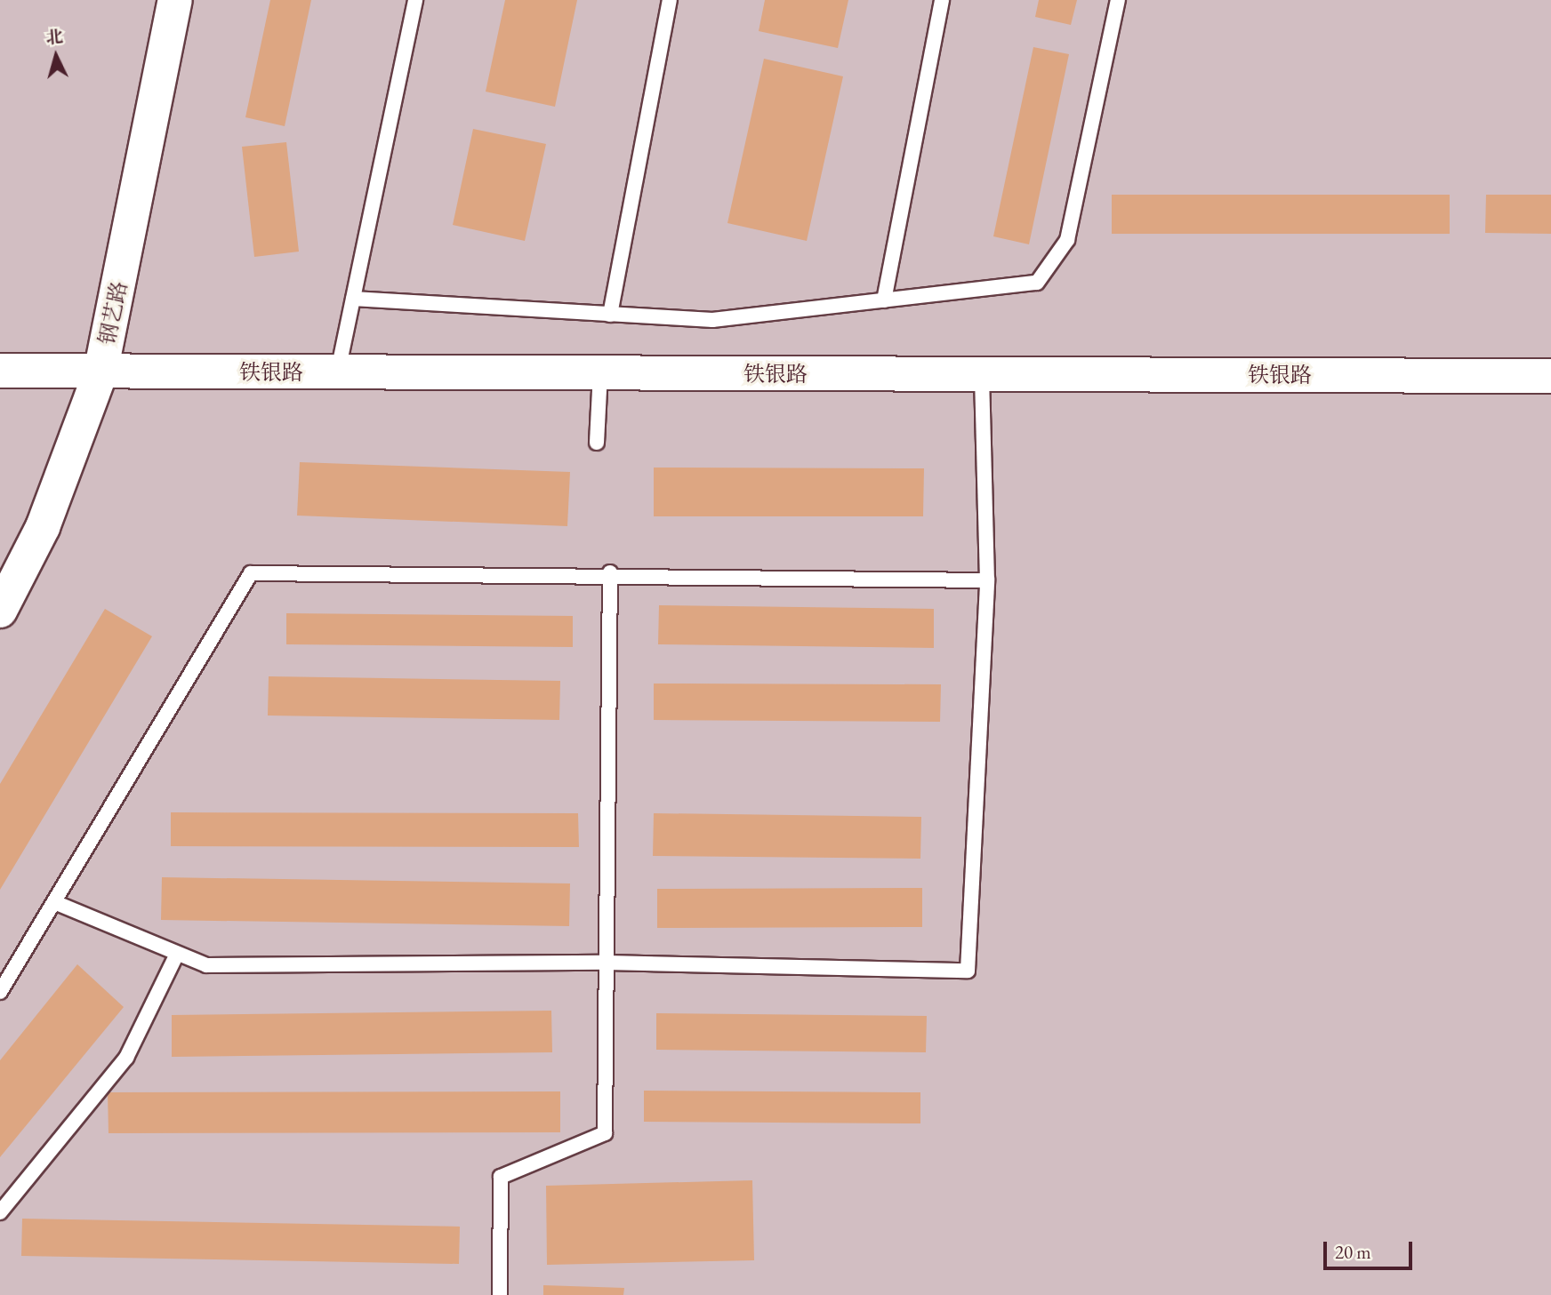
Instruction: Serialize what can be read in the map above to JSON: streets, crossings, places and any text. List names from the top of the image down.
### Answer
{
  "streets": {
    "main road": ["钢艺路", "铁银路"]
  },
  "crossings": [
    ["钢艺路", "铁银路"]
  ],
  "scale_bar": "20 m",
  "north": "top"
}
